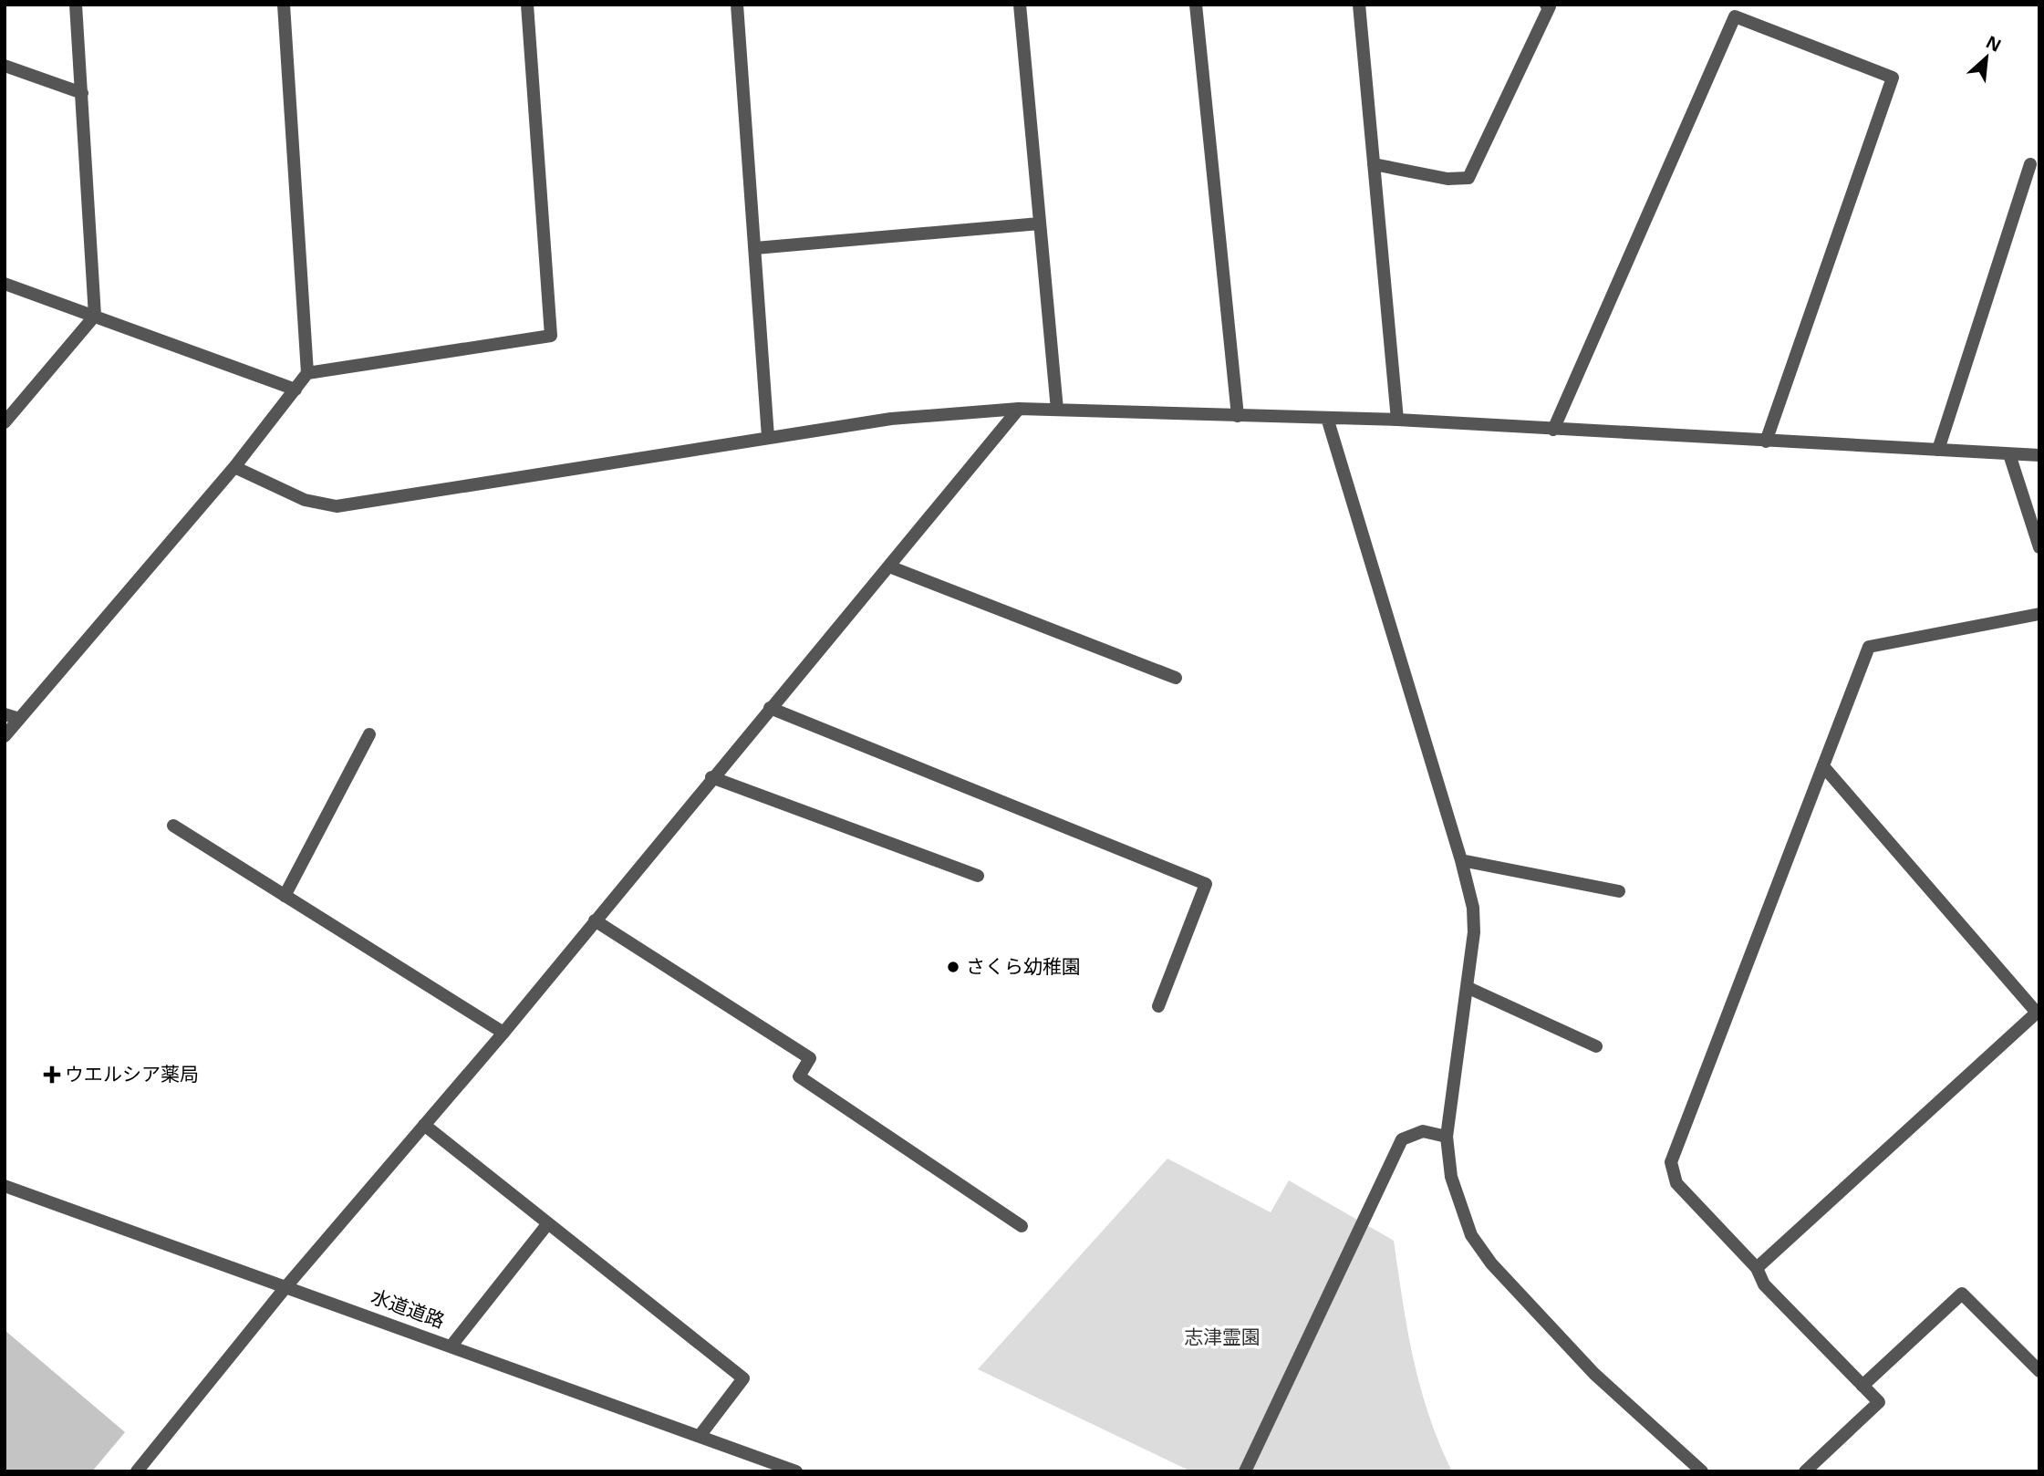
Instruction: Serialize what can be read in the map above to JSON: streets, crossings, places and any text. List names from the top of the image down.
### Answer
{
  "streets": {
    "street": ["水道道路"]
  },
  "parks": ["志津霊園"],
  "places": {
    "other": ["さくら幼稚園"],
    "health": ["ウエルシア薬局"]
  },
  "north": "top right"
}
